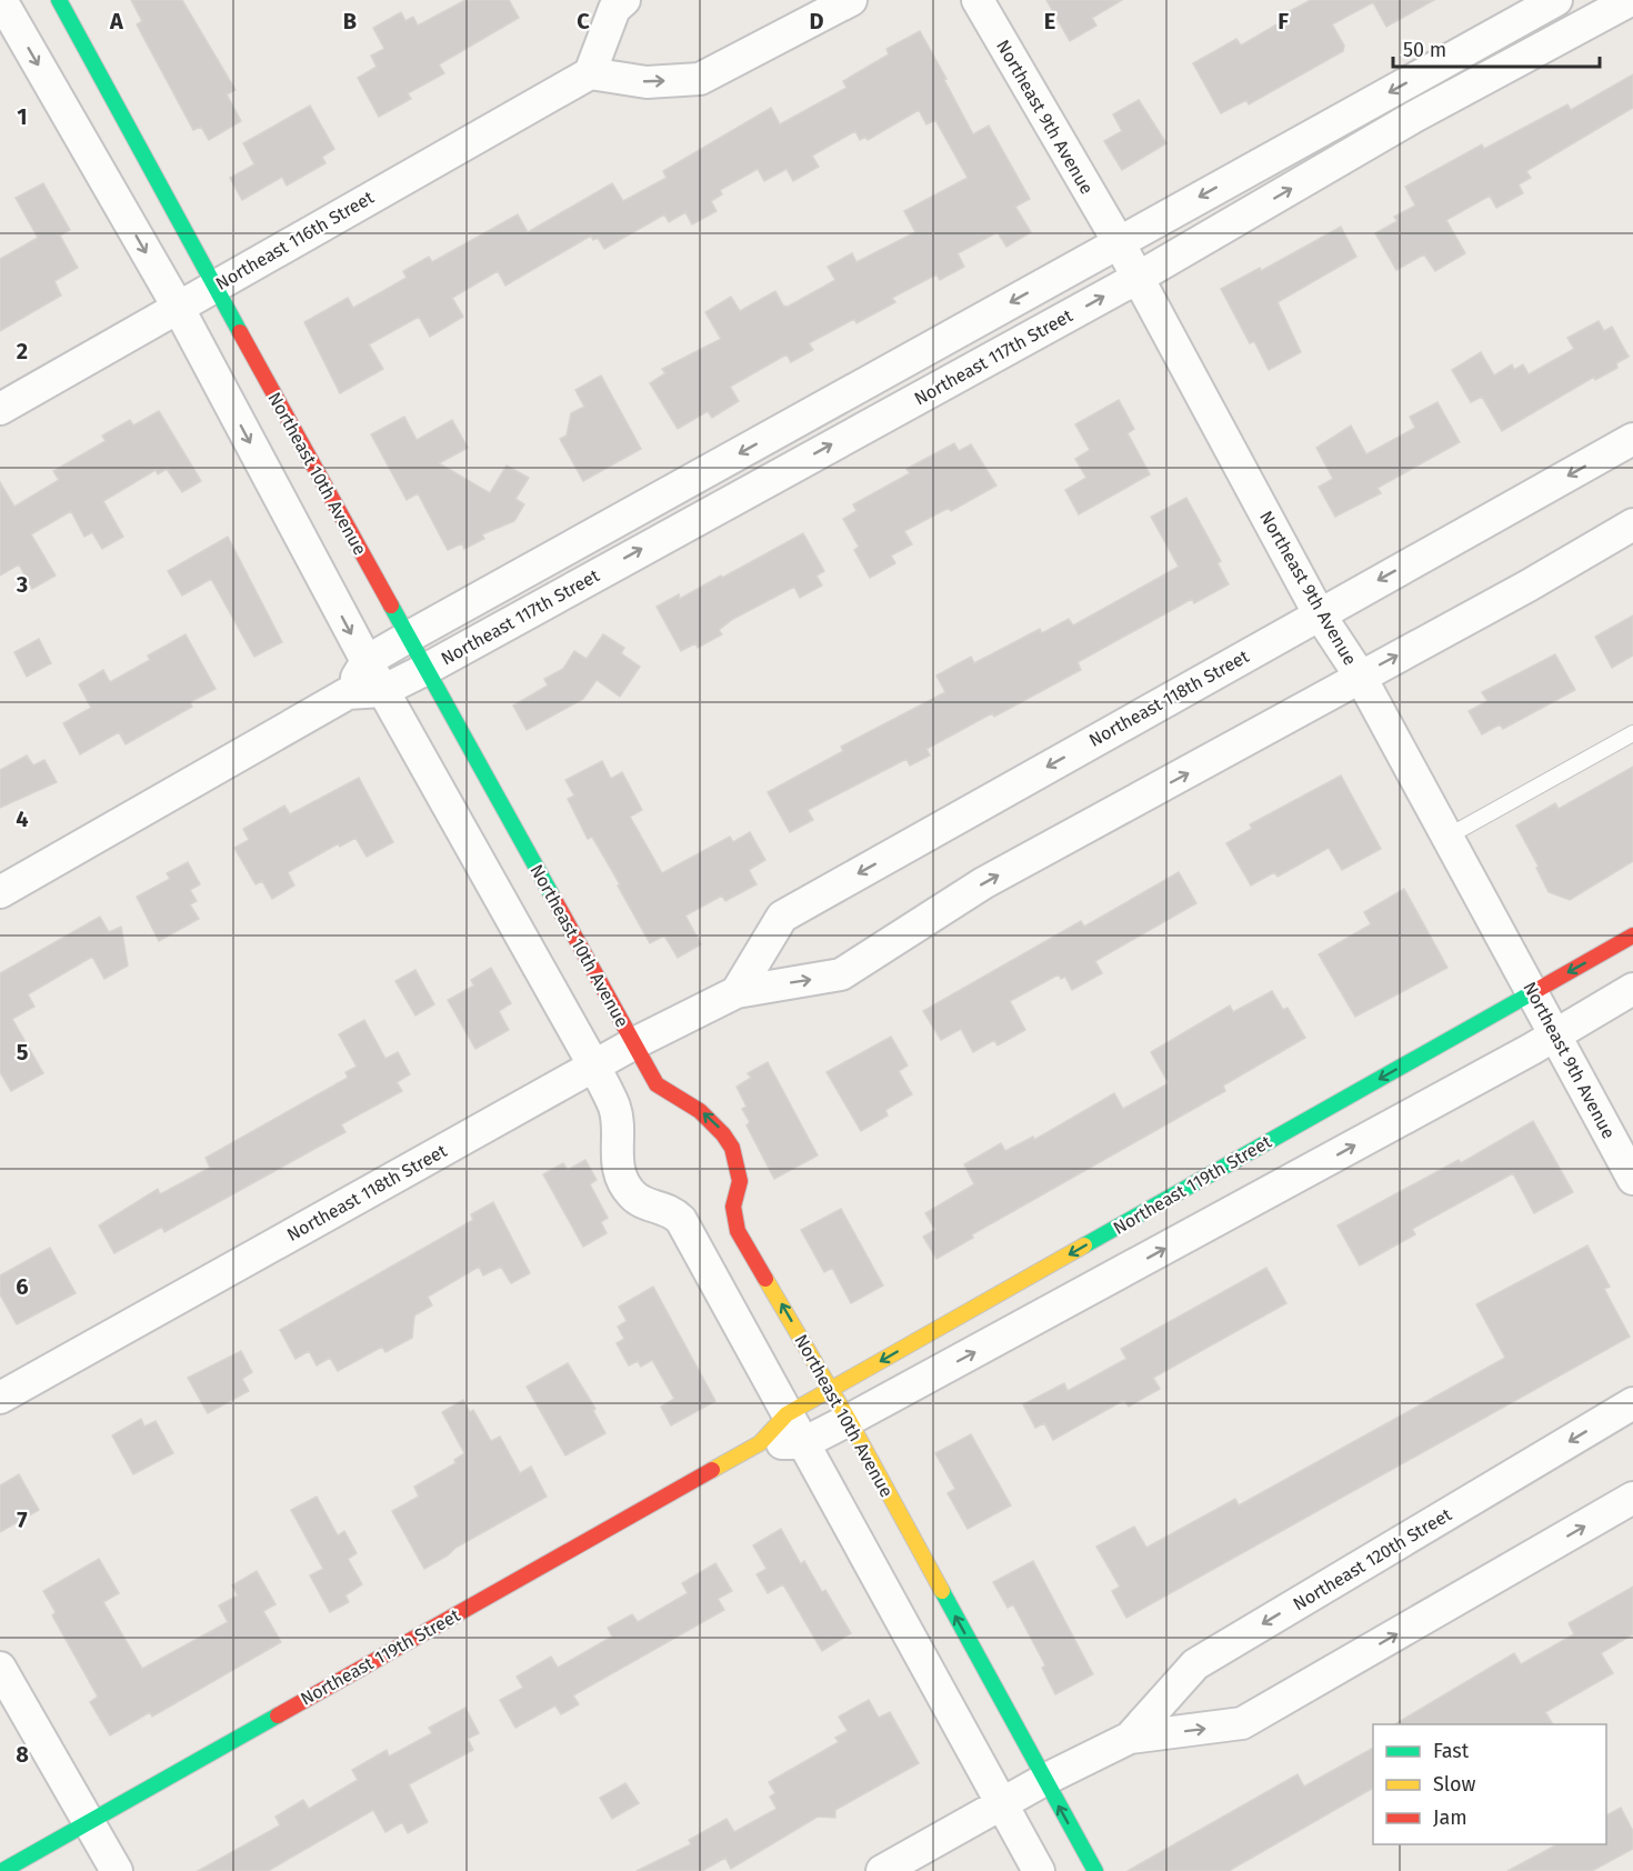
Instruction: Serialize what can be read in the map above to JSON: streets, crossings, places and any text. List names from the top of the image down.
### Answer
{
  "streets": {
    "street": [
      "Northeast 9th Avenue",
      "Northeast 116th Street",
      "Northeast 117th Street",
      "Northeast 10th Avenue",
      "Northeast 118th Street",
      "Northeast 119th Street",
      "Northeast 120th Street"
    ]
  },
  "crossings": [
    ["Northeast 9th Avenue", "Northeast 117th Street"],
    ["Northeast 9th Avenue", "Northeast 118th Street"],
    ["Northeast 9th Avenue", "Northeast 119th Street"],
    ["Northeast 116th Street", "Northeast 10th Avenue"],
    ["Northeast 117th Street", "Northeast 10th Avenue"],
    ["Northeast 10th Avenue", "Northeast 118th Street"],
    ["Northeast 10th Avenue", "Northeast 119th Street"],
    ["Northeast 10th Avenue", "Northeast 120th Street"]
  ],
  "legend": ["Fast", "Slow", "Jam"],
  "scale_bar": "50 m",
  "grid": {
    "columns": [
      "A",
      "B",
      "C",
      "D",
      "E",
      "F"
    ],
    "rows": [
      "1",
      "2",
      "3",
      "4",
      "5",
      "6",
      "7",
      "8"
    ]
  }
}
